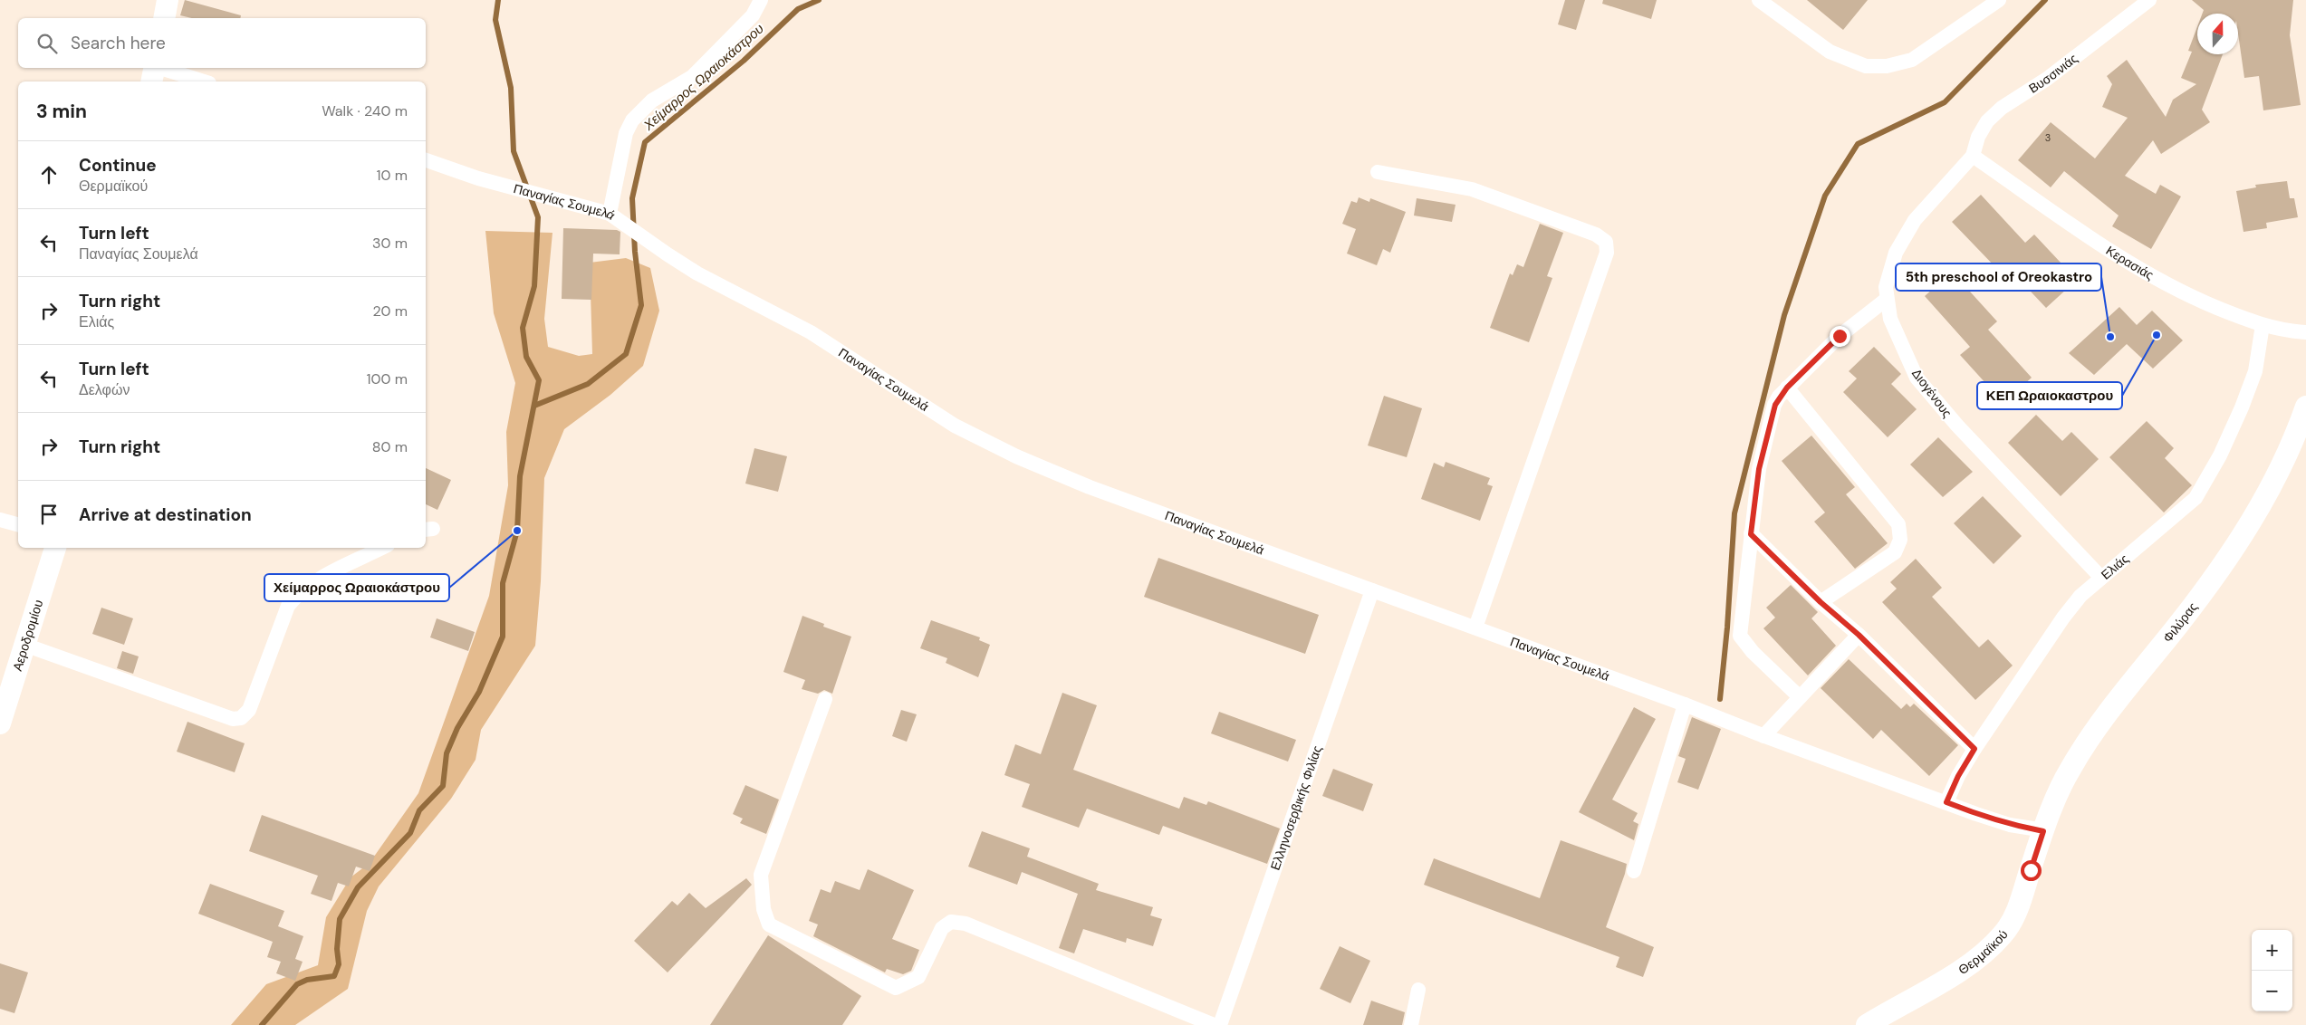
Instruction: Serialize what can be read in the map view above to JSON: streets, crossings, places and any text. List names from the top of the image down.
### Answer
{
  "streets": {
    "street": [
      "Βυσσινιάς",
      "Παναγίας Σουμελά",
      "Κερασιάς",
      "Διογένους",
      "Ελιάς",
      "Φιλύρας",
      "Αεροδρομίου",
      "Ελληνοσερβικής Φιλίας",
      "Θερμαϊκού"
    ]
  },
  "crossings": [
    ["Βυσσινιάς", "Κερασιάς"],
    ["Βυσσινιάς", "Διογένους"],
    ["Παναγίας Σουμελά", "Ελιάς"],
    ["Παναγίας Σουμελά", "Φιλύρας"],
    ["Παναγίας Σουμελά", "Ελληνοσερβικής Φιλίας"],
    ["Παναγίας Σουμελά", "Θερμαϊκού"],
    ["Κερασιάς", "Διογένους"],
    ["Κερασιάς", "Ελιάς"],
    ["Διογένους", "Ελιάς"],
    ["Φιλύρας", "Θερμαϊκού"]
  ],
  "water": ["Χείμαρρος Ωραιοκάστρου"],
  "places": ["ΚΕΠ Ωραιοκαστρου", "5th preschool of Oreokastro", "Χείμαρρος Ωραιοκάστρου"],
  "house_numbers": ["3"],
  "north": "top",
  "page": {
    "search": "Search here",
    "heading": ["3 min", "Walk · 240 m"],
    "list": [
      ["Continue", "Θερμαϊκού", "10 m"],
      ["Turn left", "Παναγίας Σουμελά", "30 m"],
      ["Turn right", "Ελιάς", "20 m"],
      ["Turn left", "Δελφών", "100 m"],
      ["Turn right", "80 m"],
      "Arrive at destination"
    ],
    "map_buttons": ["+", "−"]
  }
}
